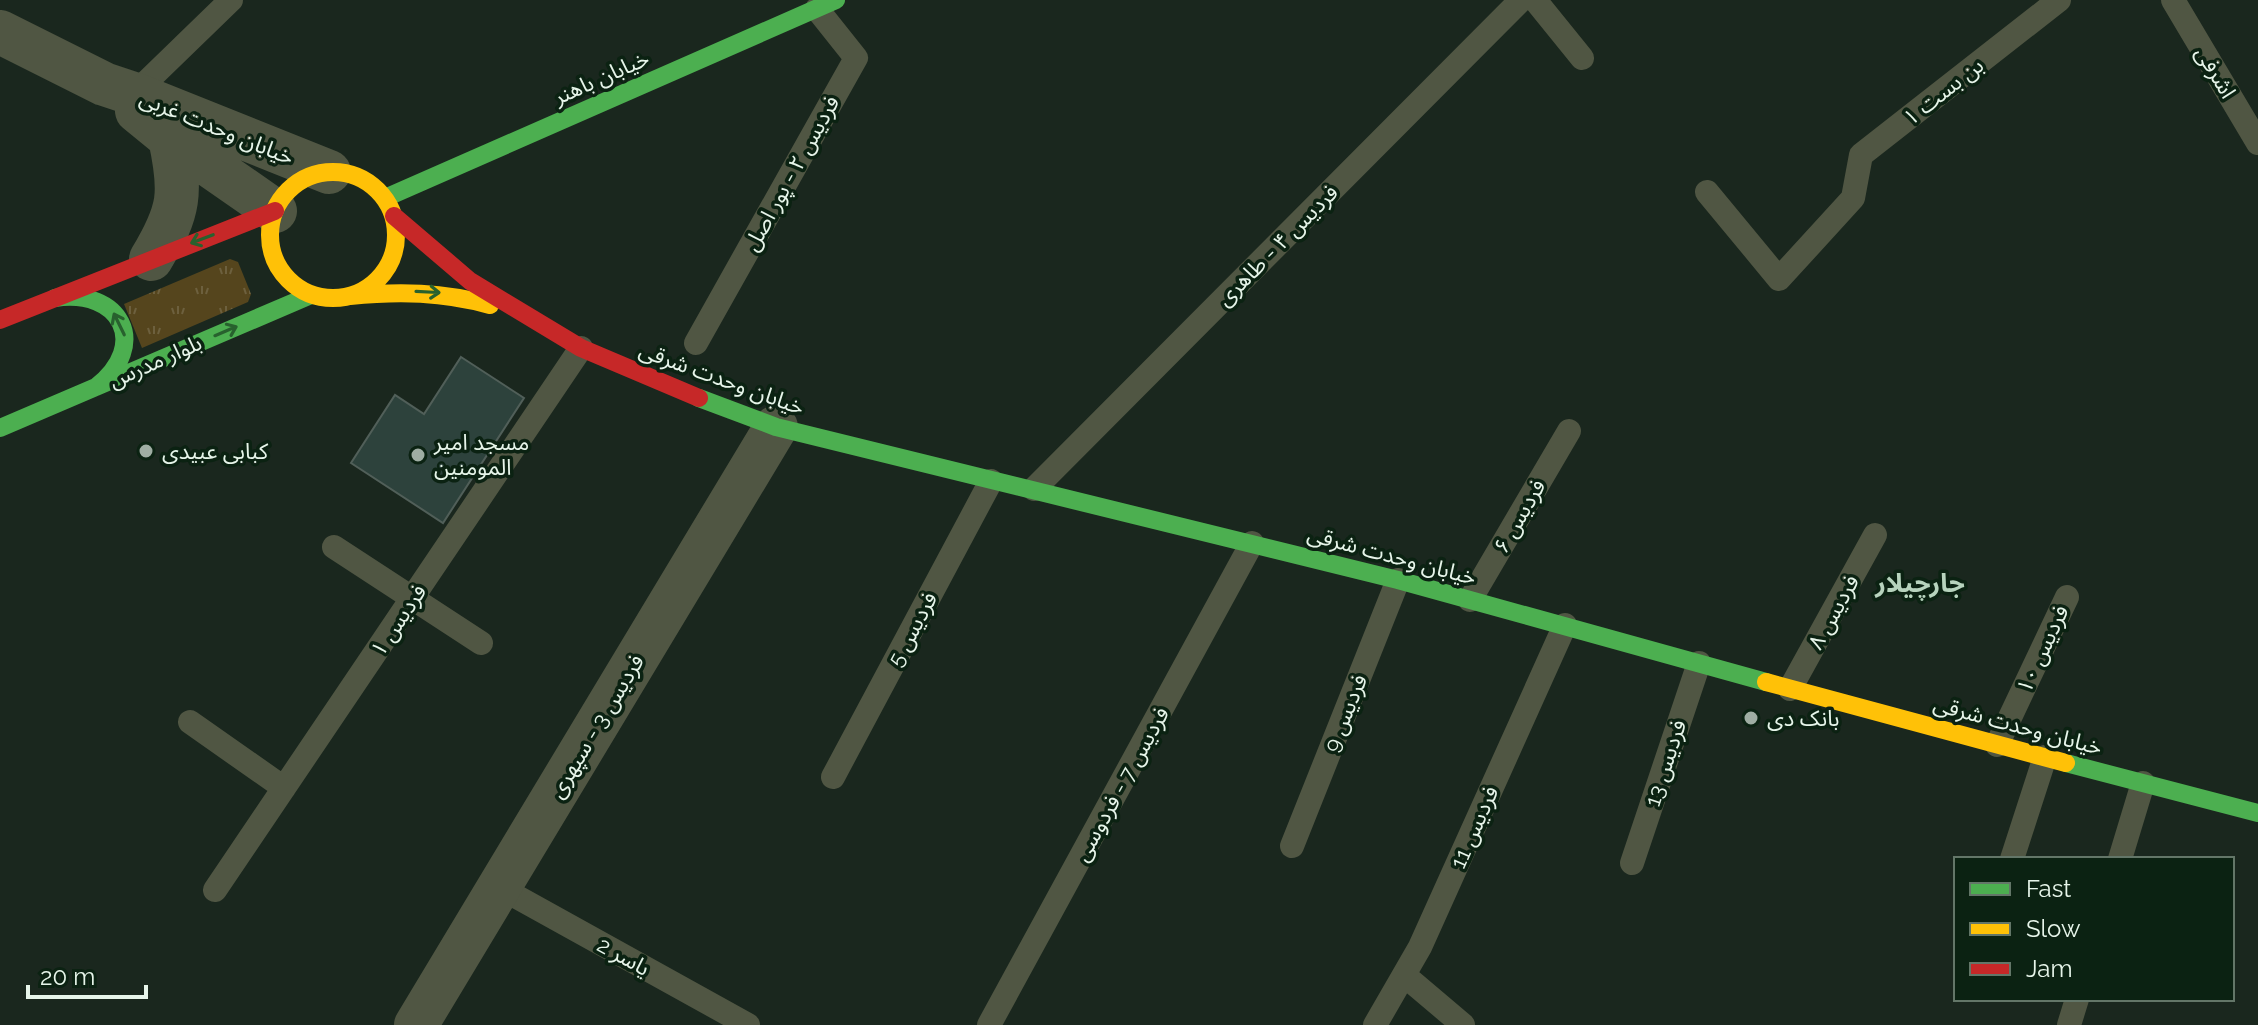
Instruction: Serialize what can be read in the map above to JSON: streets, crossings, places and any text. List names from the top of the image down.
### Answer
{
  "streets": {
    "street": [
      "خیابان باهنر",
      "خیابان وحدت غربی",
      "بلوار مدرس",
      "خیابان وحدت شرقی",
      "فردیس 3 - سپهری"
    ],
    "lane": [
      "اشرفی",
      "بن بست ۱",
      "فردیس ۲ - پور اصل",
      "فردیس ۴ - طاهری",
      "فردیس ۶",
      "فردیس ۸",
      "فردیس ۱",
      "فردیس 5",
      "فردیس ۱۰",
      "فردیس 9",
      "فردیس 13",
      "فردیس 7 - فردوسی",
      "فردیس 11",
      "یاسر 2"
    ]
  },
  "crossings": [
    ["خیابان باهنر", "خیابان وحدت غربی"],
    ["خیابان باهنر", "فردیس ۲ - پور اصل"],
    ["خیابان باهنر", "بلوار مدرس"],
    ["خیابان وحدت غربی", "بلوار مدرس"],
    ["فردیس ۴ - طاهری", "خیابان وحدت شرقی"],
    ["خیابان وحدت شرقی", "فردیس ۶"],
    ["خیابان وحدت شرقی", "فردیس ۸"],
    ["خیابان وحدت شرقی", "فردیس ۱"],
    ["خیابان وحدت شرقی", "فردیس 5"],
    ["خیابان وحدت شرقی", "فردیس ۱۰"],
    ["خیابان وحدت شرقی", "فردیس 9"],
    ["خیابان وحدت شرقی", "فردیس 3 - سپهری"],
    ["خیابان وحدت شرقی", "فردیس 13"],
    ["خیابان وحدت شرقی", "فردیس 7 - فردوسی"],
    ["خیابان وحدت شرقی", "فردیس 11"],
    ["فردیس 3 - سپهری", "یاسر 2"]
  ],
  "districts": ["جارچیلار"],
  "places": ["کبابی عبیدی", "مسجد امیر المومنین", "بانک دی"],
  "legend": ["Fast", "Slow", "Jam"],
  "scale_bar": "20 m"
}
